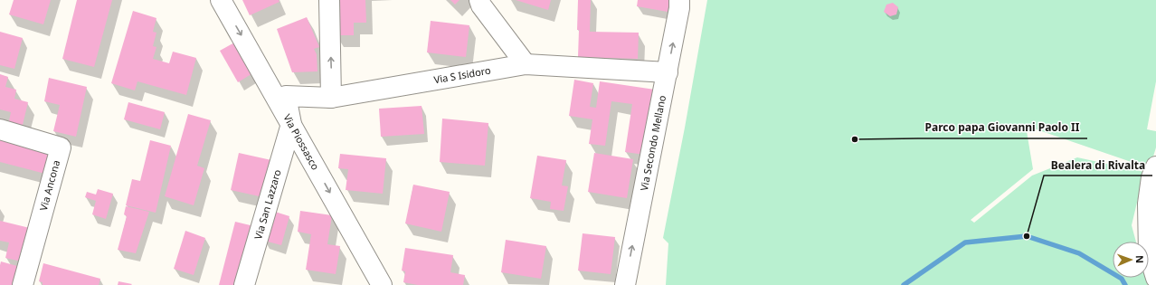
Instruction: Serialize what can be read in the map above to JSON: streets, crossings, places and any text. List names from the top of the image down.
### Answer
{
  "streets": {
    "street": [
      "Via S Isidoro",
      "Via Piossasco",
      "Via Secondo Mellano",
      "Via Ancona",
      "Via San Lazzaro"
    ]
  },
  "crossings": [
    ["Via S Isidoro", "Via Piossasco"],
    ["Via S Isidoro", "Via Secondo Mellano"],
    ["Via S Isidoro", "Via San Lazzaro"],
    ["Via Piossasco", "Via San Lazzaro"]
  ],
  "one_way": ["Via Piossasco", "Via Secondo Mellano"],
  "places": ["Parco papa Giovanni Paolo II", "Bealera di Rivalta"],
  "north": "right"
}
